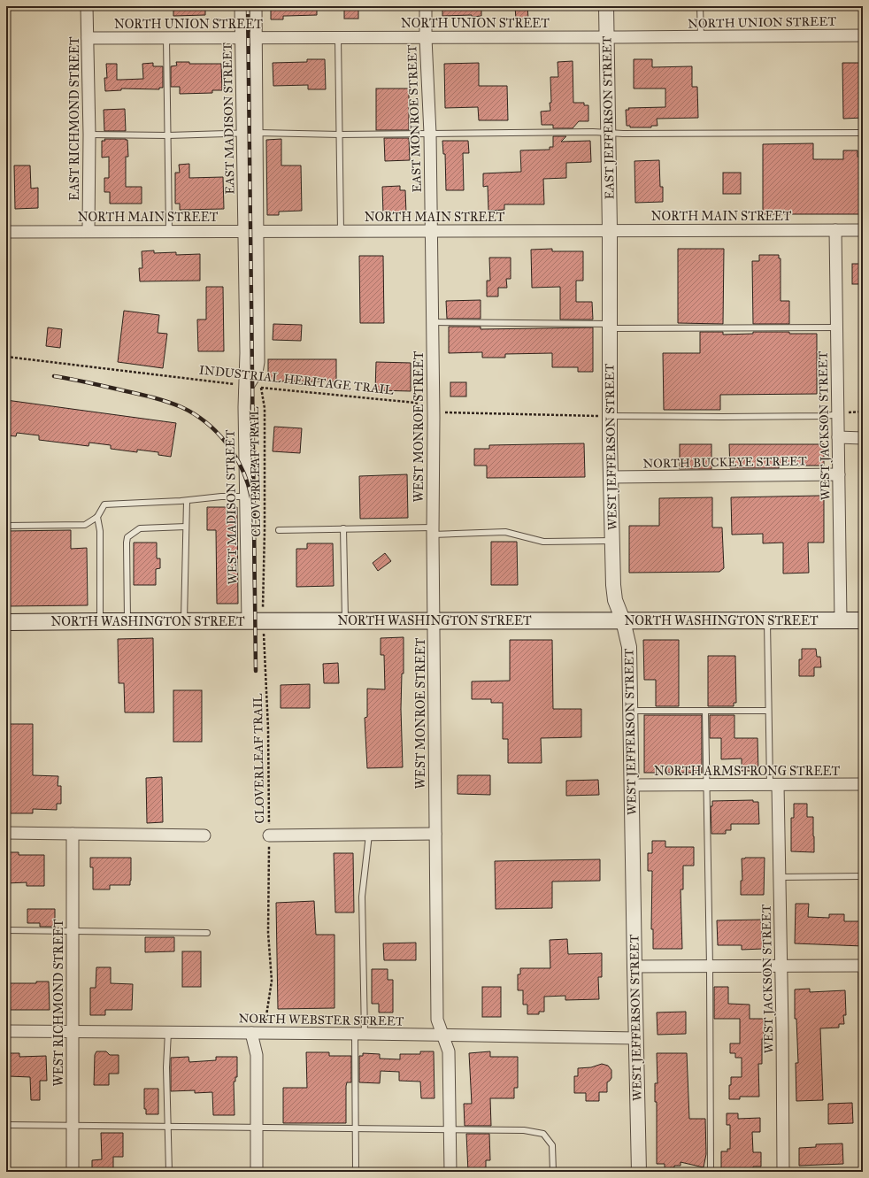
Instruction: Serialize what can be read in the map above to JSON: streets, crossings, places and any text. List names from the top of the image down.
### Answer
{
  "streets": {
    "main road": ["NORTH WASHINGTON STREET"],
    "street": [
      "NORTH UNION STREET",
      "EAST JEFFERSON STREET",
      "EAST RICHMOND STREET",
      "EAST MADISON STREET",
      "EAST MONROE STREET",
      "NORTH MAIN STREET",
      "WEST JACKSON STREET",
      "WEST MONROE STREET",
      "WEST JEFFERSON STREET",
      "NORTH BUCKEYE STREET",
      "WEST MADISON STREET",
      "NORTH ARMSTRONG STREET",
      "WEST RICHMOND STREET",
      "NORTH WEBSTER STREET"
    ],
    "path": ["INDUSTRIAL HERITAGE TRAIL", "CLOVERLEAF TRAIL"]
  },
  "crossings": [
    ["NORTH UNION STREET", "EAST JEFFERSON STREET"],
    ["NORTH UNION STREET", "EAST RICHMOND STREET"],
    ["NORTH UNION STREET", "EAST MADISON STREET"],
    ["NORTH UNION STREET", "EAST MONROE STREET"],
    ["EAST JEFFERSON STREET", "NORTH MAIN STREET"],
    ["EAST JEFFERSON STREET", "WEST JEFFERSON STREET"],
    ["EAST RICHMOND STREET", "NORTH MAIN STREET"],
    ["EAST MADISON STREET", "NORTH MAIN STREET"],
    ["EAST MADISON STREET", "WEST MADISON STREET"],
    ["EAST MONROE STREET", "NORTH MAIN STREET"],
    ["EAST MONROE STREET", "WEST MONROE STREET"],
    ["NORTH MAIN STREET", "WEST JACKSON STREET"],
    ["NORTH MAIN STREET", "WEST MONROE STREET"],
    ["NORTH MAIN STREET", "WEST JEFFERSON STREET"],
    ["NORTH MAIN STREET", "WEST MADISON STREET"],
    ["INDUSTRIAL HERITAGE TRAIL", "WEST MONROE STREET"],
    ["INDUSTRIAL HERITAGE TRAIL", "WEST JEFFERSON STREET"],
    ["INDUSTRIAL HERITAGE TRAIL", "CLOVERLEAF TRAIL"],
    ["INDUSTRIAL HERITAGE TRAIL", "WEST MADISON STREET"],
    ["WEST JACKSON STREET", "NORTH BUCKEYE STREET"],
    ["WEST JACKSON STREET", "NORTH WASHINGTON STREET"],
    ["WEST JACKSON STREET", "NORTH ARMSTRONG STREET"],
    ["WEST MONROE STREET", "NORTH WASHINGTON STREET"],
    ["WEST MONROE STREET", "NORTH WEBSTER STREET"],
    ["WEST JEFFERSON STREET", "NORTH BUCKEYE STREET"],
    ["WEST JEFFERSON STREET", "NORTH WASHINGTON STREET"],
    ["WEST JEFFERSON STREET", "NORTH ARMSTRONG STREET"],
    ["WEST JEFFERSON STREET", "NORTH WEBSTER STREET"],
    ["CLOVERLEAF TRAIL", "WEST MADISON STREET"],
    ["CLOVERLEAF TRAIL", "NORTH WASHINGTON STREET"],
    ["CLOVERLEAF TRAIL", "NORTH WEBSTER STREET"],
    ["WEST MADISON STREET", "NORTH WASHINGTON STREET"],
    ["WEST RICHMOND STREET", "NORTH WEBSTER STREET"]
  ]
}
